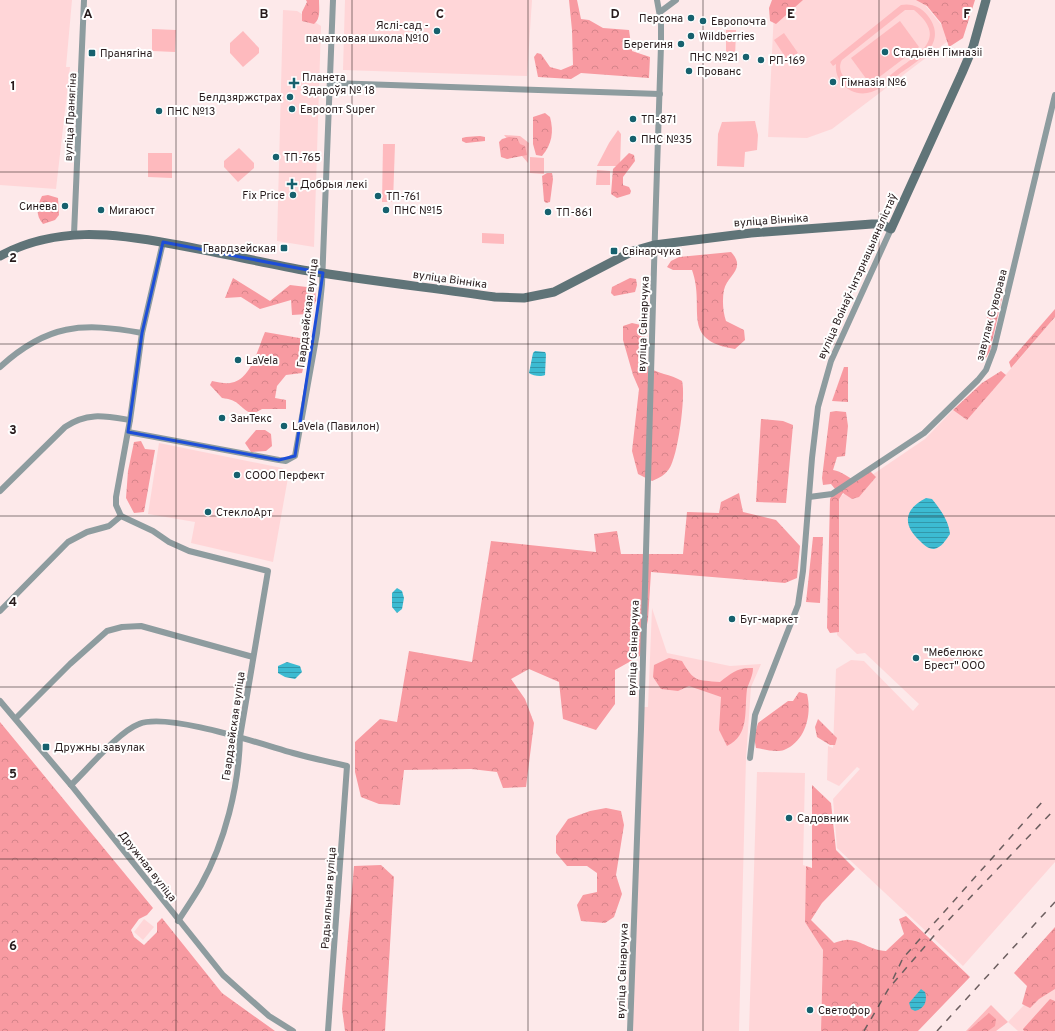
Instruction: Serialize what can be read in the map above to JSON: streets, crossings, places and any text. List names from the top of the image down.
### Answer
{
  "streets": {
    "street": [
      "вуліца Пранягіна",
      "вуліца Вінніка",
      "вуліца Воінаў-Інтэрнацыяналістаў",
      "Гвардзейская вуліца",
      "завулак Суворава",
      "вуліца Свінарчука",
      "Дружная вуліца",
      "Радыяльная вуліца"
    ]
  },
  "crossings": [
    ["вуліца Пранягіна", "вуліца Вінніка"],
    ["вуліца Вінніка", "вуліца Воінаў-Інтэрнацыяналістаў"],
    ["вуліца Вінніка", "Гвардзейская вуліца"],
    ["вуліца Вінніка", "вуліца Свінарчука"],
    ["вуліца Воінаў-Інтэрнацыяналістаў", "завулак Суворава"],
    ["Гвардзейская вуліца", "Дружная вуліца"],
    ["Гвардзейская вуліца", "Радыяльная вуліца"]
  ],
  "places": {
    "other": [
      "Персона",
      "Европочта",
      "Яслі-сад - пачатковая школа №10",
      "Wildberries",
      "Берегиня",
      "Стадыён Гімназіі",
      "ПНС №21",
      "РП-169",
      "Прованс",
      "Гімназія №6",
      "Белдзяржстрах",
      "Евроопт Super",
      "ПНС №13",
      "ТП-871",
      "ПНС №35",
      "ТП-765",
      "Fix Price",
      "ТП-761",
      "Синева",
      "Мигаюст",
      "ПНС №15",
      "ТП-861",
      "LaVela",
      "ЗанТекс",
      "LaVela (Павилон)",
      "СООО Перфект",
      "СтеклоАрт",
      "Буг-маркет",
      "\"Мебелюкс Брест\" ООО",
      "Садовник",
      "Светофор"
    ],
    "transit": [
      "Пранягіна",
      "Гвардзейская",
      "Свінарчука",
      "Дружны завулак"
    ],
    "health": ["Планета Здароўя № 18", "Добрыя лекі"]
  },
  "grid": {
    "columns": [
      "A",
      "B",
      "C",
      "D",
      "E",
      "F"
    ],
    "rows": [
      "1",
      "2",
      "3",
      "4",
      "5",
      "6"
    ]
  }
}
